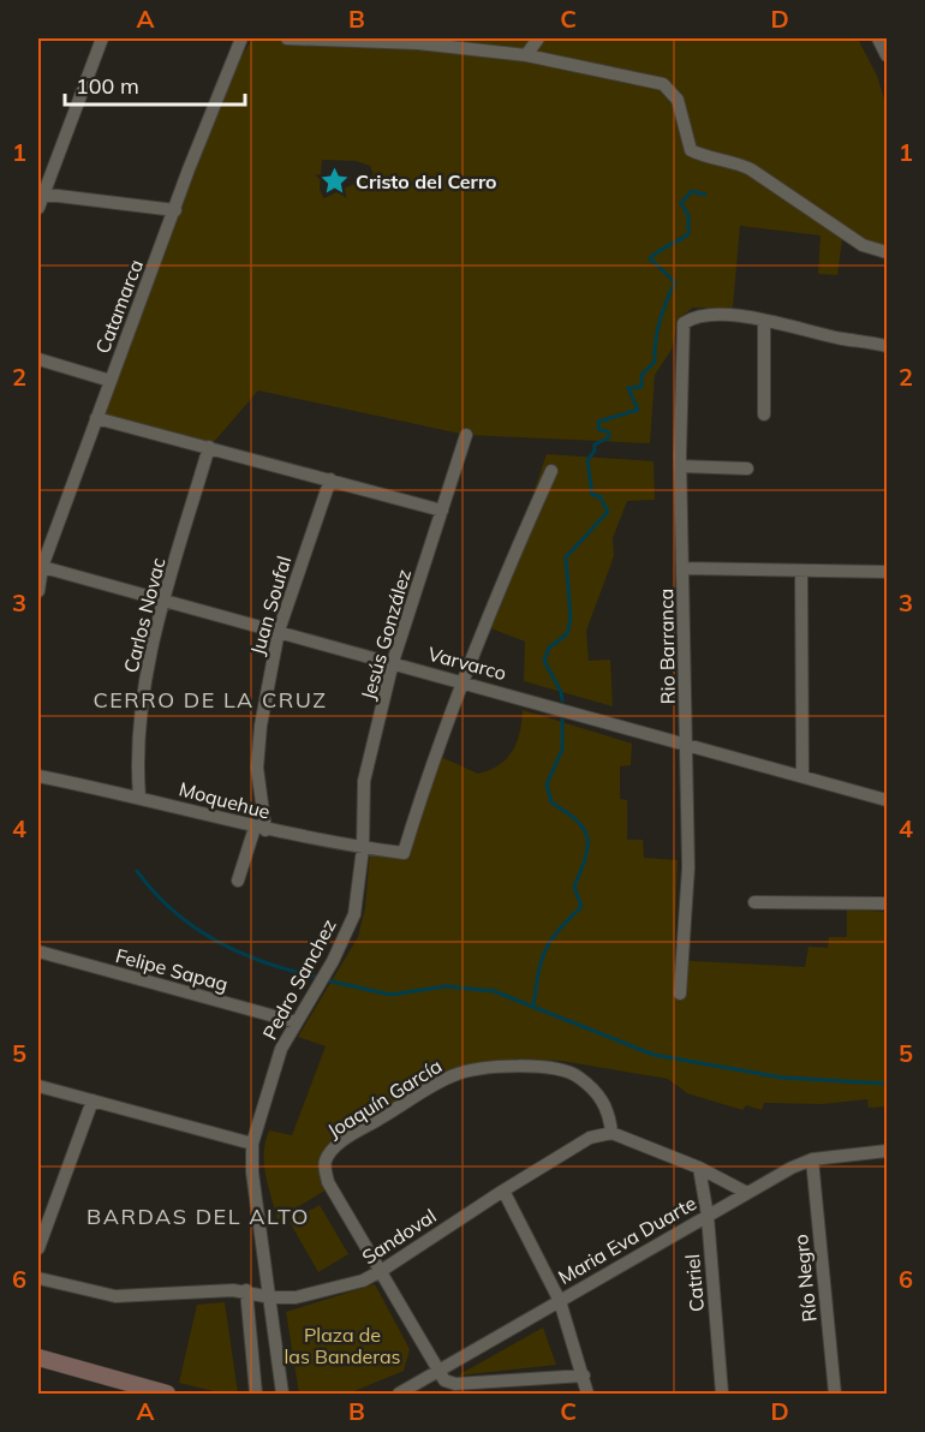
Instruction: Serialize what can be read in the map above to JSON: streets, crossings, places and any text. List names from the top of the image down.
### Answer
{
  "streets": {
    "street": [
      "Catamarca",
      "Juan Soufal",
      "Carlos Novac",
      "Jesús González",
      "Rio Barranca",
      "Varvarco",
      "Moquehue",
      "Felipe Sapag",
      "Pedro Sanchez",
      "Joaquín García",
      "Sandoval",
      "Maria Eva Duarte",
      "Río Negro",
      "Catriel"
    ]
  },
  "crossings": [
    ["Catamarca", "Varvarco"],
    ["Juan Soufal", "Varvarco"],
    ["Juan Soufal", "Moquehue"],
    ["Carlos Novac", "Varvarco"],
    ["Carlos Novac", "Moquehue"],
    ["Jesús González", "Varvarco"],
    ["Jesús González", "Moquehue"],
    ["Jesús González", "Pedro Sanchez"],
    ["Rio Barranca", "Varvarco"],
    ["Varvarco", "Moquehue"],
    ["Moquehue", "Pedro Sanchez"],
    ["Felipe Sapag", "Pedro Sanchez"],
    ["Pedro Sanchez", "Sandoval"],
    ["Joaquín García", "Sandoval"],
    ["Maria Eva Duarte", "Río Negro"],
    ["Maria Eva Duarte", "Catriel"]
  ],
  "districts": ["CERRO DE LA CRUZ", "BARDAS DEL ALTO"],
  "parks": ["Plaza de las Banderas"],
  "places": {
    "place": ["Cristo del Cerro"]
  },
  "scale_bar": "100 m",
  "grid": {
    "columns": [
      "A",
      "B",
      "C",
      "D"
    ],
    "rows": [
      "1",
      "2",
      "3",
      "4",
      "5",
      "6"
    ]
  }
}
